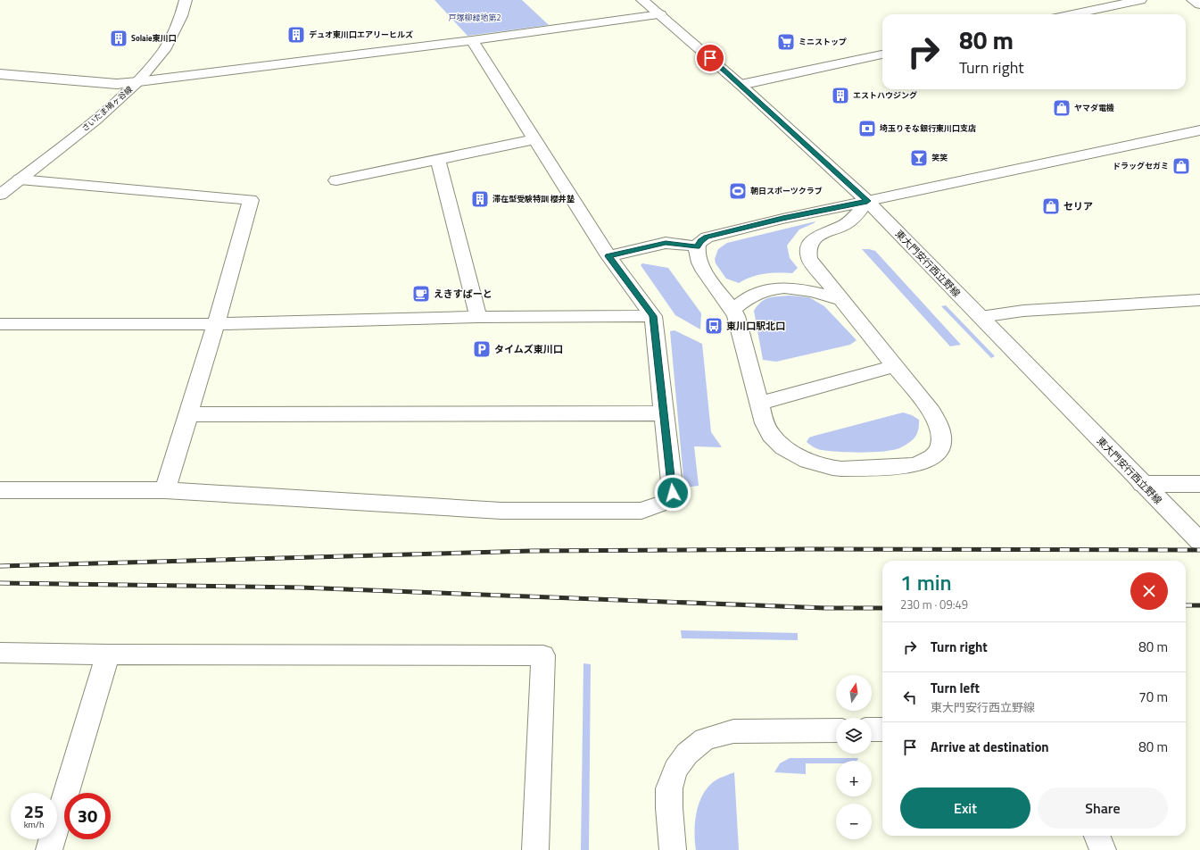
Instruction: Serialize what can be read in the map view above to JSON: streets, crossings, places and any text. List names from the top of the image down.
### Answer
{
  "streets": {
    "street": ["さいたま鳩ヶ谷線", "東大門安行西立野線"]
  },
  "parks": ["戸塚柳緑地第2"],
  "places": {
    "building": [
      "デュオ東川口エアリーヒルズ",
      "Solaie東川口",
      "エストハウジング",
      "滞在型受験特訓 櫻井塾"
    ],
    "supermarket": ["ミニストップ"],
    "shop": ["ヤマダ電機", "ドラッグセガミ", "セリア"],
    "bank": ["埼玉りそな銀行東川口支店"],
    "bar": ["笑笑"],
    "sports": ["朝日スポーツクラブ"],
    "cafe": ["えきすぱーと"],
    "bus stop": ["東川口駅北口"],
    "parking": ["タイムズ東川口"]
  },
  "north": "top",
  "page": {
    "turn": ["80 m", "Turn right"],
    "heading": ["1 min", "230 m · 09:49"],
    "list": [
      {
        "name": "Turn right",
        "value": "80 m"
      },
      {
        "name": "Turn left",
        "note": "東大門安行西立野線",
        "value": "70 m"
      },
      {
        "name": "Arrive at destination",
        "value": "80 m"
      }
    ],
    "map_buttons": ["+", "−"],
    "buttons": ["Exit", "Share"],
    "speed": "25 km/h",
    "limit": "30"
  }
}
